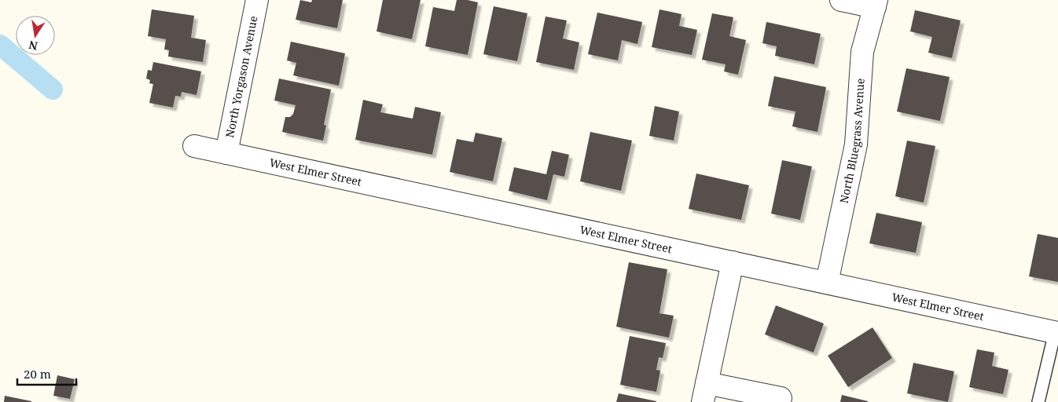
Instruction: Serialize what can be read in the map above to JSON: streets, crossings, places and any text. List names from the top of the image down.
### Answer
{
  "streets": {
    "street": ["North Yorgason Avenue", "North Bluegrass Avenue", "West Elmer Street"]
  },
  "crossings": [
    ["North Yorgason Avenue", "West Elmer Street"],
    ["North Bluegrass Avenue", "West Elmer Street"]
  ],
  "scale_bar": "20 m",
  "north": "bottom"
}
